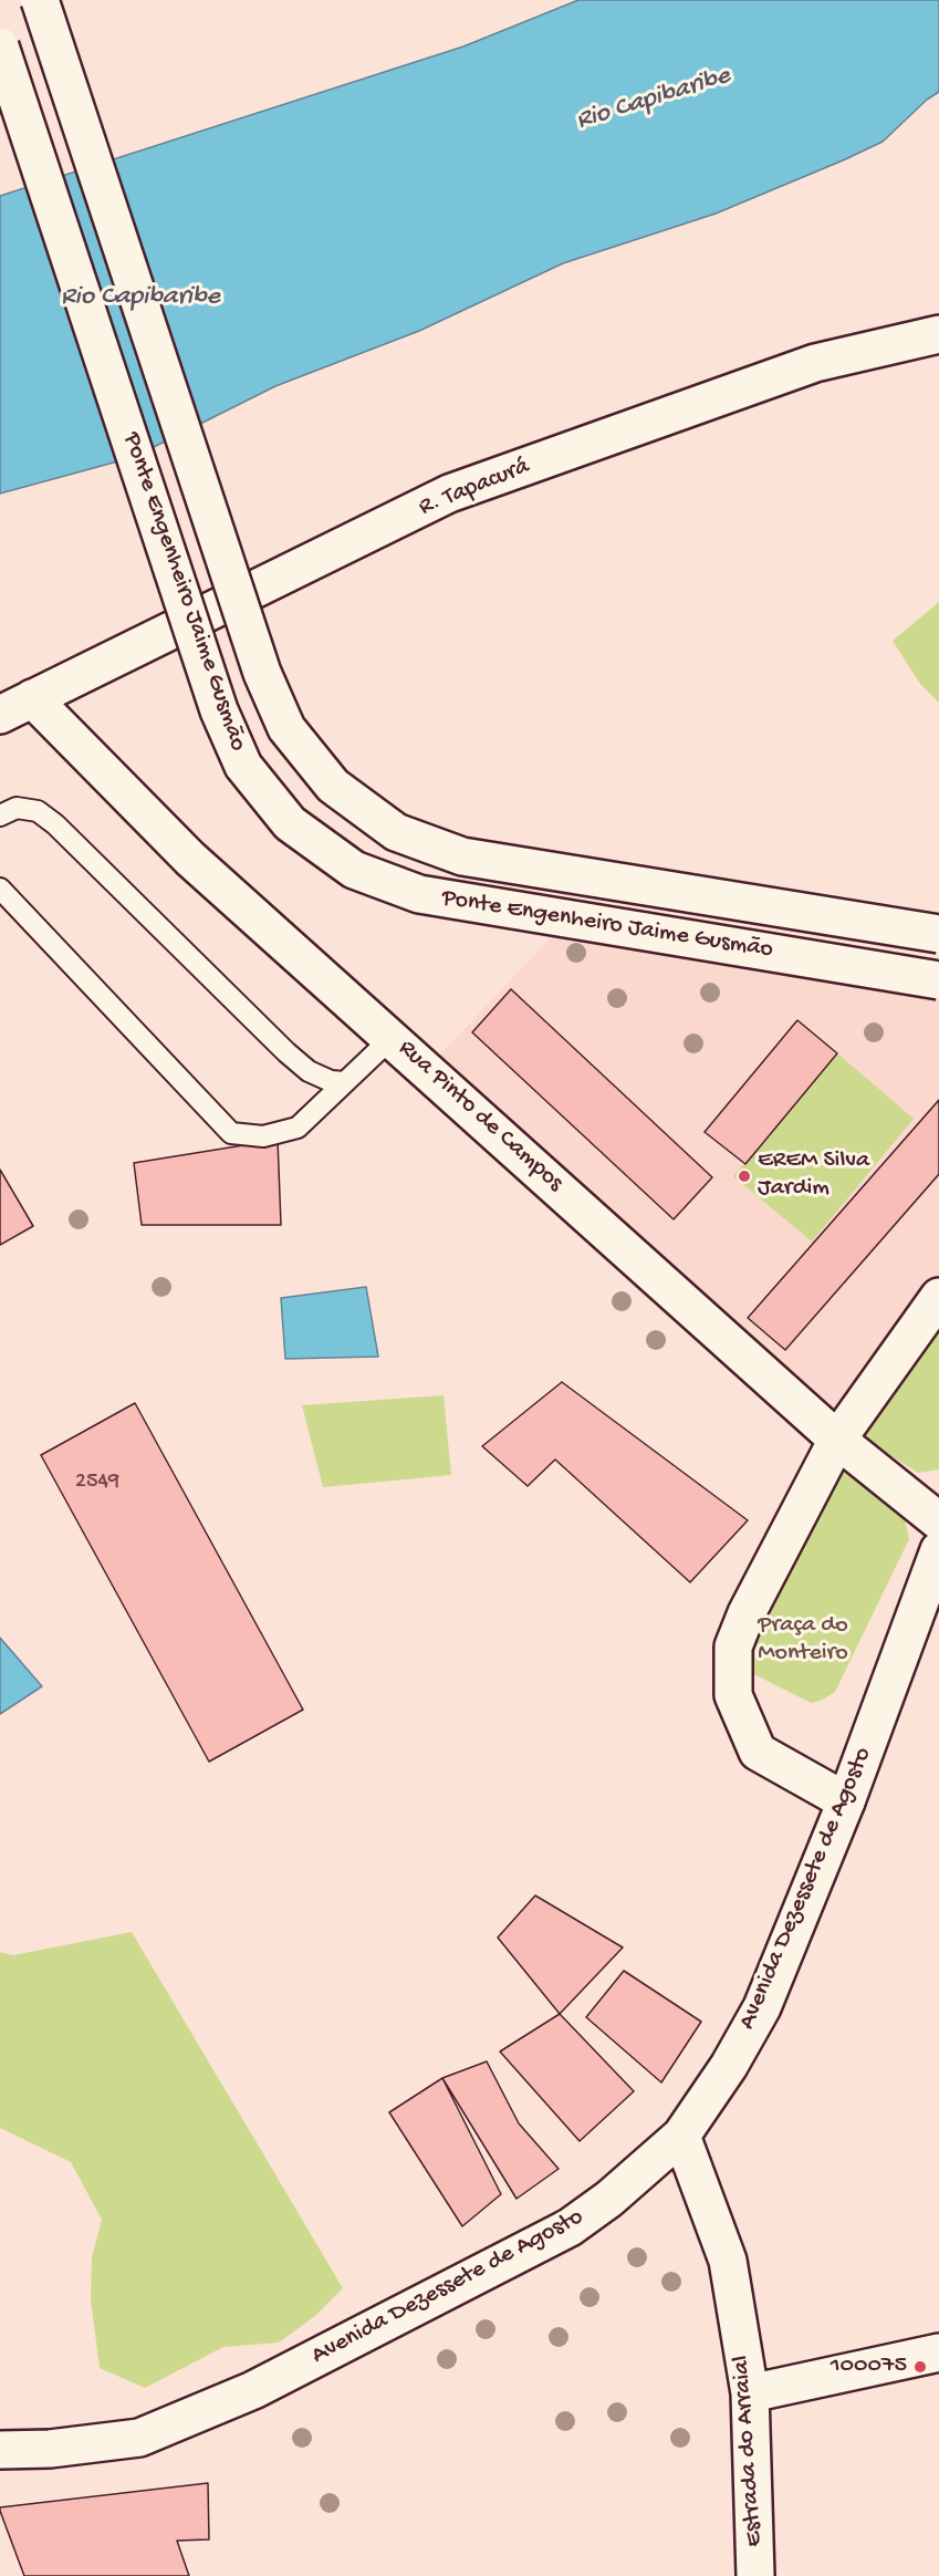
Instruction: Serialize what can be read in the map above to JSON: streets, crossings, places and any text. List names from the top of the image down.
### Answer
{
  "streets": {
    "street": [
      "R. Tapacurá",
      "Ponte Engenheiro Jaime Gusmão",
      "Rua Pinto de Campos",
      "Avenida Dezessete de Agosto",
      "Estrada do Arraial"
    ]
  },
  "crossings": [
    ["R. Tapacurá", "Rua Pinto de Campos"],
    ["Avenida Dezessete de Agosto", "Estrada do Arraial"]
  ],
  "water": ["Rio Capibaribe"],
  "parks": ["Praça do Monteiro"],
  "places": ["EREM Silva Jardim", "100075"],
  "house_numbers": ["2549"]
}
